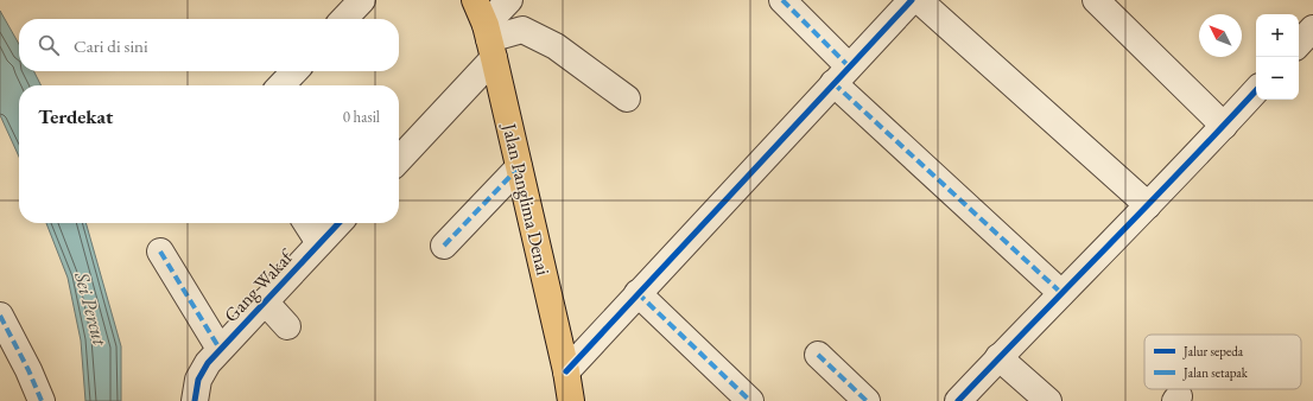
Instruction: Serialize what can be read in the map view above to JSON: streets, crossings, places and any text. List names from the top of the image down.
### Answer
{
  "streets": {
    "main road": ["Jalan Panglima Denai"],
    "street": ["Gang Wakaf"]
  },
  "water": ["Sei Percut"],
  "legend": ["Jalur sepeda", "Jalan setapak"],
  "north": "top left",
  "page": {
    "map_buttons": ["+", "−"],
    "search": "Cari di sini",
    "heading": ["Terdekat", "0 hasil"]
  }
}
